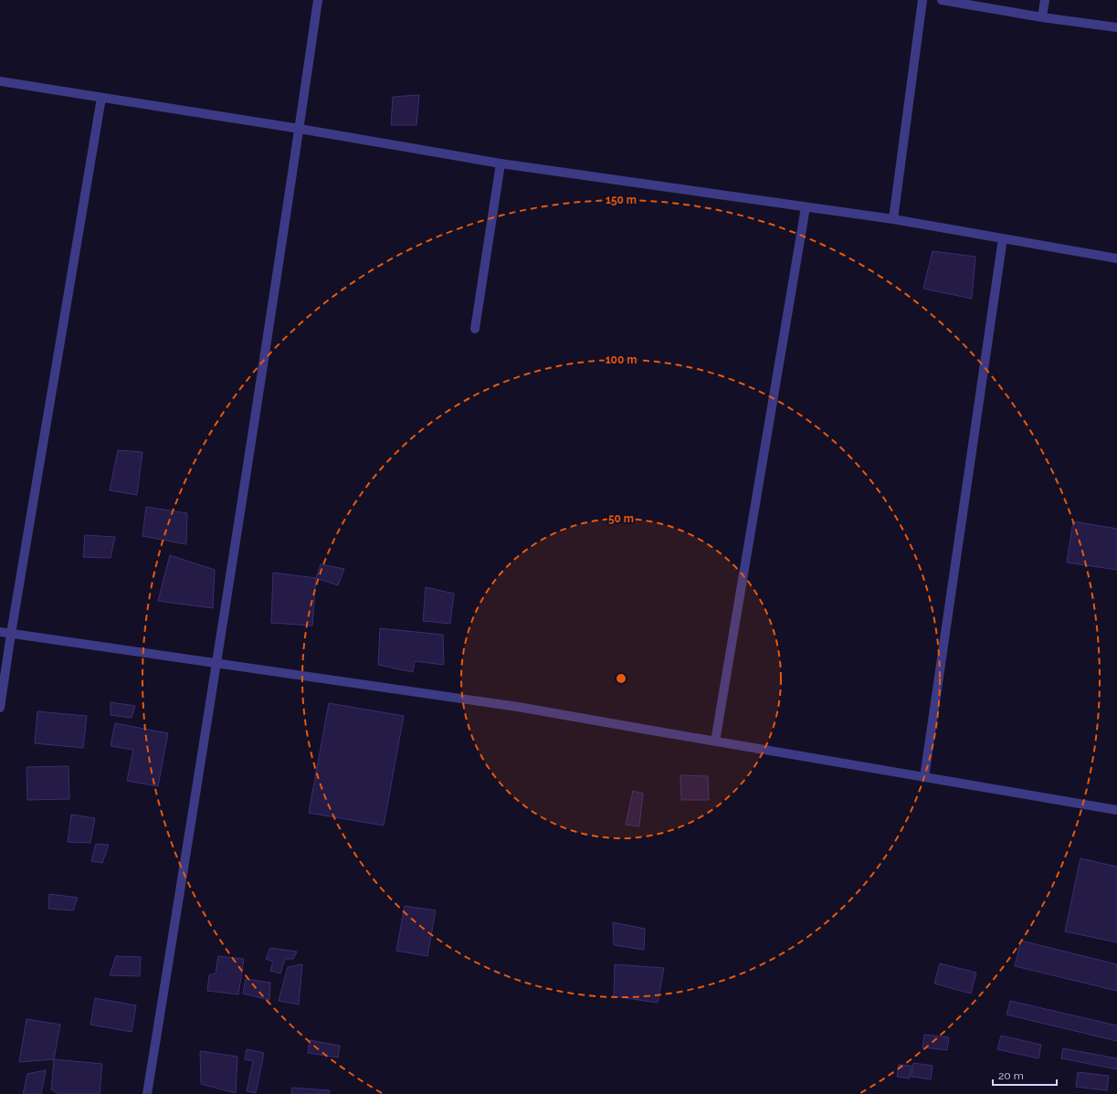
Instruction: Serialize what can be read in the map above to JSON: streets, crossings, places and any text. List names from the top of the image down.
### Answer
{
  "scale_bar": "20 m",
  "rings": ["150 m", "100 m", "50 m"]
}
